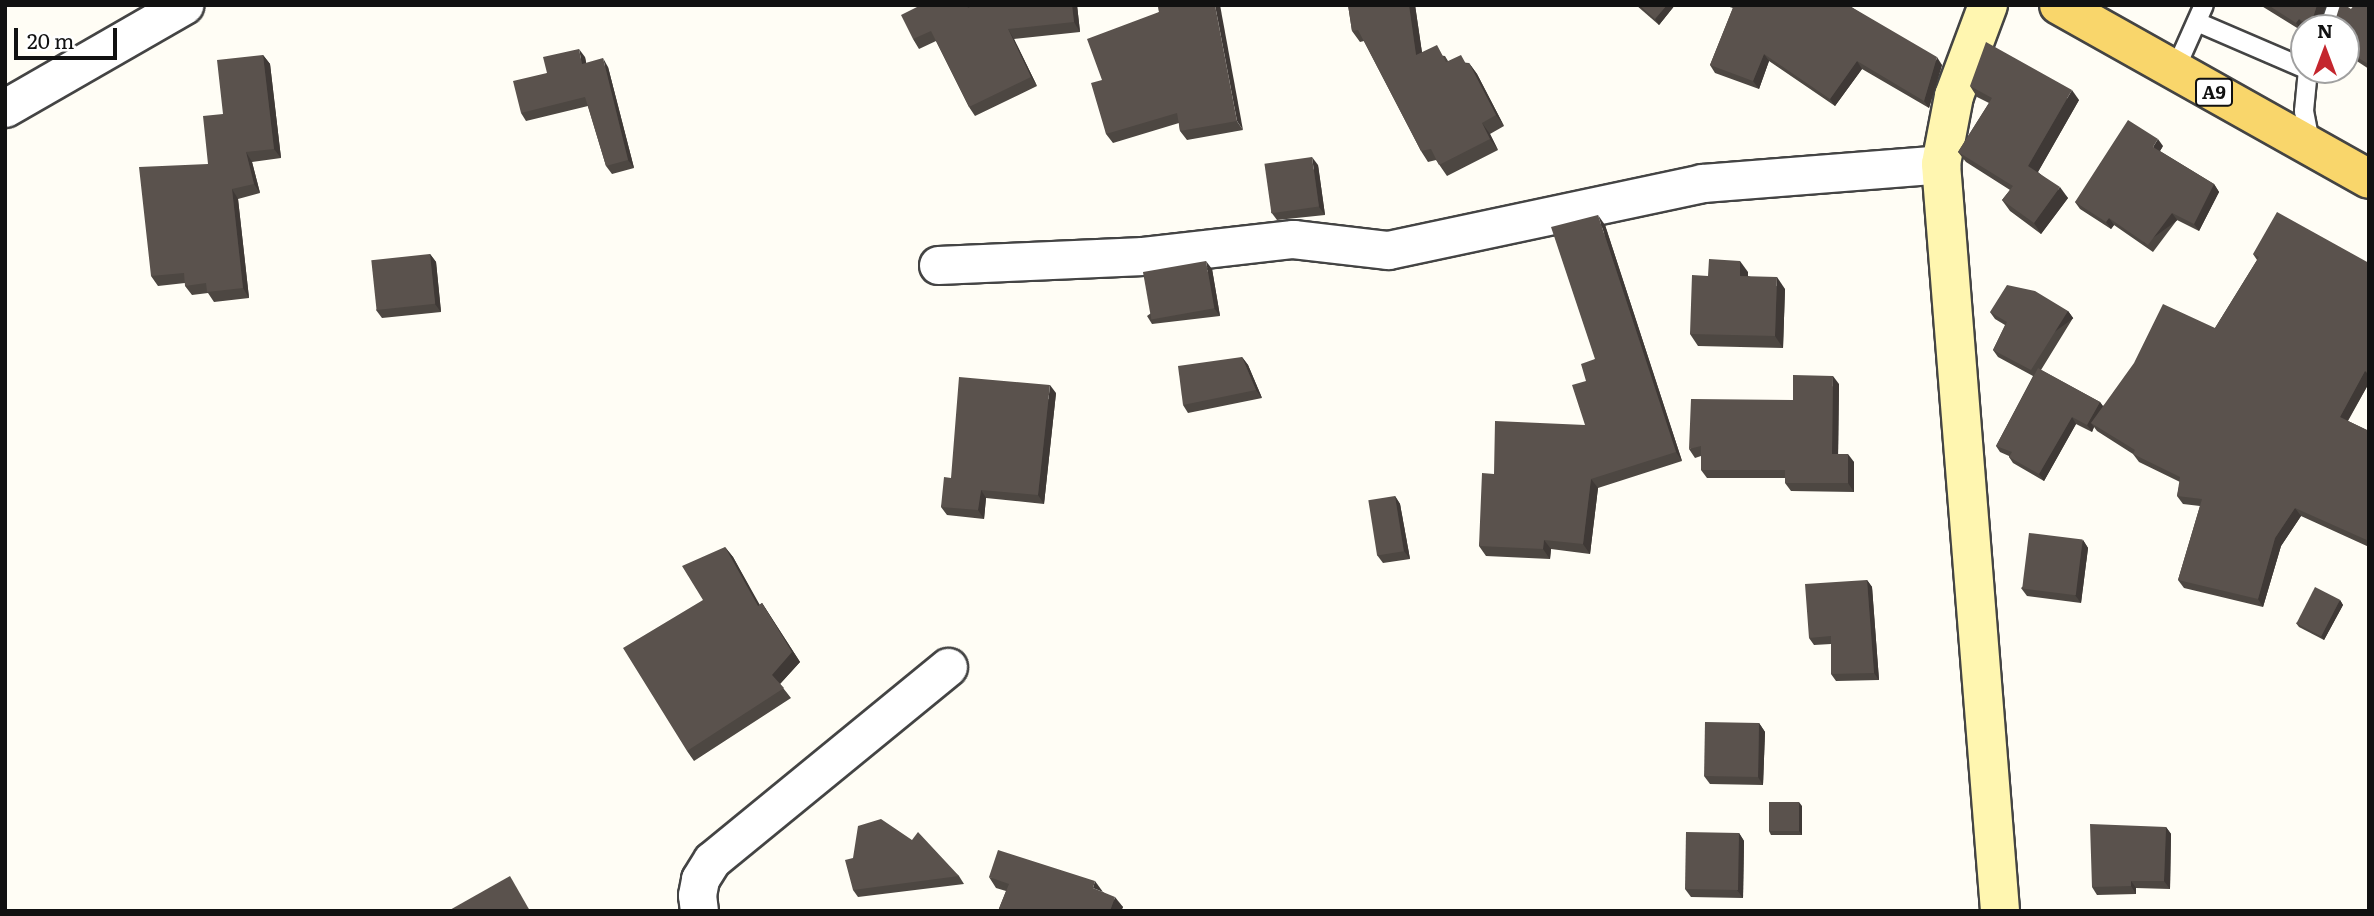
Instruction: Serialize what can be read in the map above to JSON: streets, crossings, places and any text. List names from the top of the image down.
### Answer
{
  "streets": {
    "main road": ["A9"]
  },
  "scale_bar": "20 m",
  "north": "top"
}
